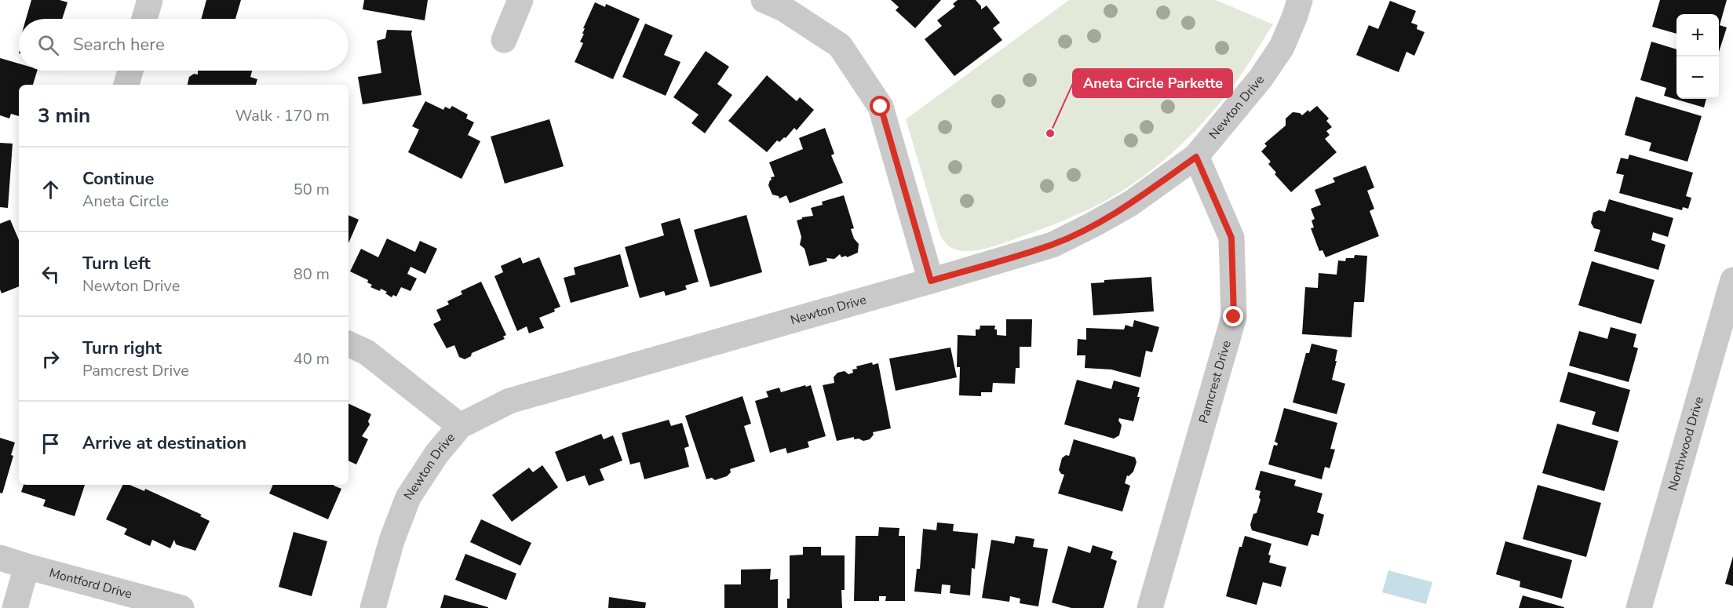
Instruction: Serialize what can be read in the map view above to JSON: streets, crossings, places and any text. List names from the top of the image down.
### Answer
{
  "streets": {
    "street": [
      "Newton Drive",
      "Pamcrest Drive",
      "Northwood Drive",
      "Montford Drive"
    ]
  },
  "crossings": [
    ["Newton Drive", "Pamcrest Drive"]
  ],
  "places": ["Aneta Circle Parkette"],
  "page": {
    "map_buttons": ["+", "−"],
    "search": "Search here",
    "heading": ["3 min", "Walk · 170 m"],
    "list": [
      ["Continue", "Aneta Circle", "50 m"],
      ["Turn left", "Newton Drive", "80 m"],
      ["Turn right", "Pamcrest Drive", "40 m"],
      "Arrive at destination"
    ]
  }
}
